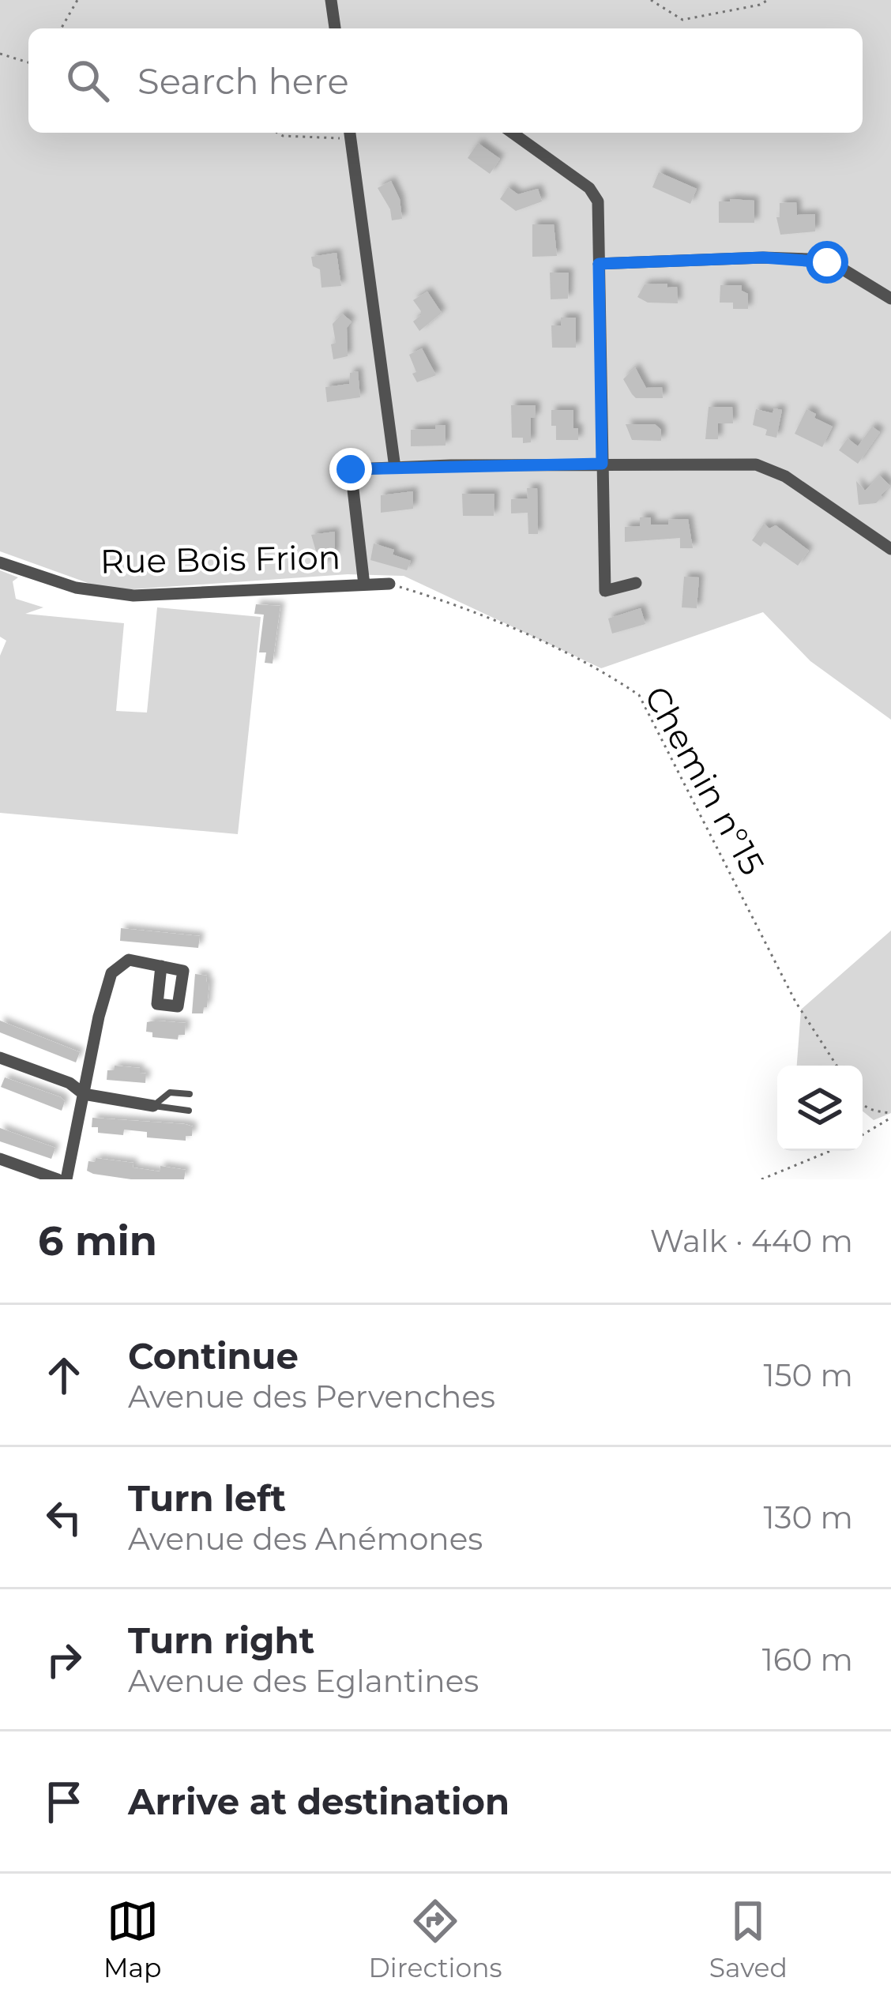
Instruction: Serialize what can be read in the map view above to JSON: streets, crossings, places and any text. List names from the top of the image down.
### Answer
{
  "streets": {
    "street": ["Rue Bois Frion"],
    "path": ["Chemin n°15"]
  },
  "crossings": [
    ["Rue Bois Frion", "Chemin n°15"]
  ],
  "page": {
    "search": "Search here",
    "heading": ["6 min", "Walk · 440 m"],
    "list": [
      ["Continue", "Avenue des Pervenches", "150 m"],
      ["Turn left", "Avenue des Anémones", "130 m"],
      ["Turn right", "Avenue des Eglantines", "160 m"],
      "Arrive at destination"
    ],
    "nav": ["Map", "Directions", "Saved"]
  }
}
